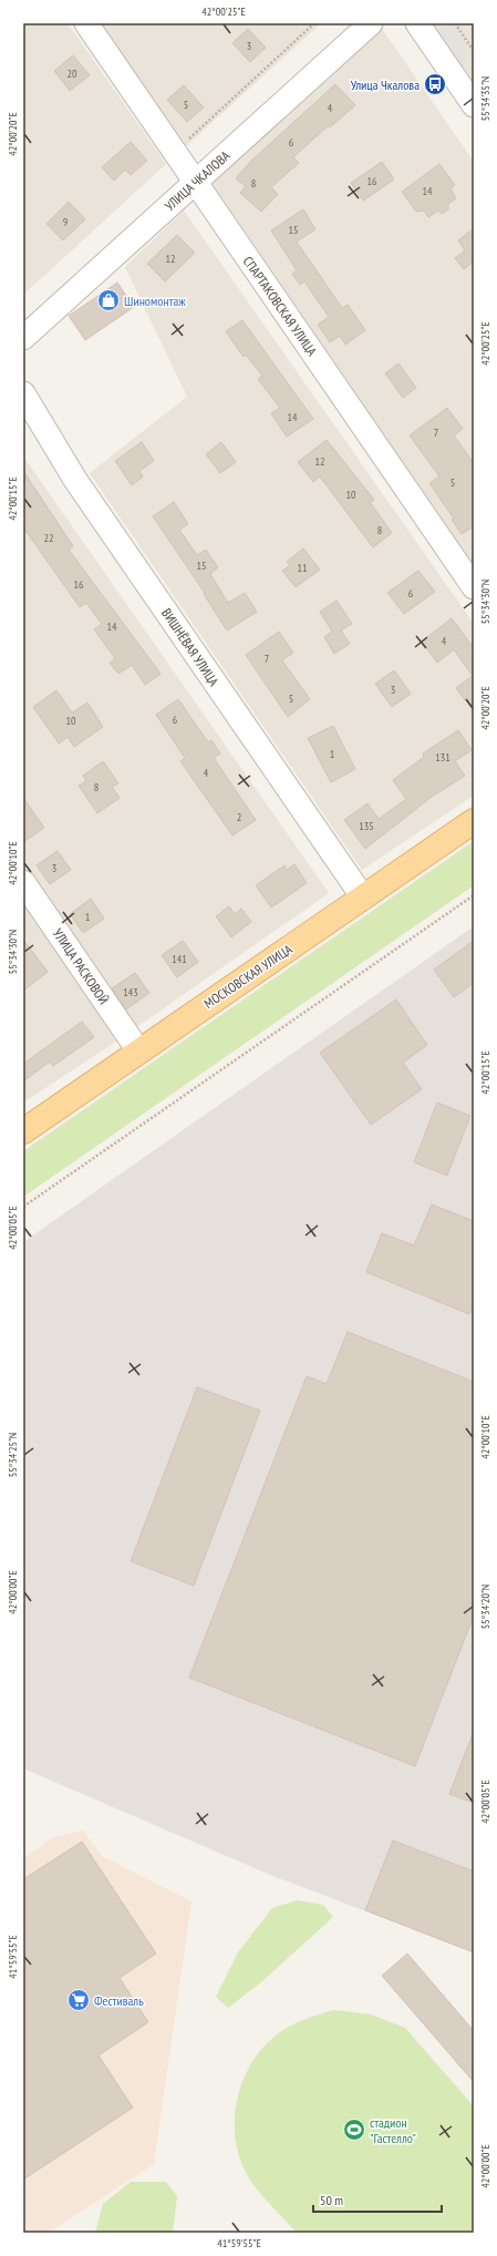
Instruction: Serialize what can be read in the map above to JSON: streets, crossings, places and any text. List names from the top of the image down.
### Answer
{
  "streets": {
    "main road": ["МОСКОВСКАЯ УЛИЦА"],
    "street": [
      "УЛИЦА ЧКАЛОВА",
      "СПАРТАКОВСКАЯ УЛИЦА",
      "ВИШНЁВАЯ УЛИЦА",
      "УЛИЦА РАСКОВОЙ"
    ]
  },
  "crossings": [
    ["УЛИЦА ЧКАЛОВА", "СПАРТАКОВСКАЯ УЛИЦА"],
    ["ВИШНЁВАЯ УЛИЦА", "МОСКОВСКАЯ УЛИЦА"],
    ["УЛИЦА РАСКОВОЙ", "МОСКОВСКАЯ УЛИЦА"]
  ],
  "places": {
    "bus stop": ["Улица Чкалова"],
    "shop": ["Шиномонтаж"],
    "supermarket": ["Фестиваль"],
    "sports": ["стадион \"Гастелло\""]
  },
  "house_numbers": [
    "3",
    "20",
    "5",
    "4",
    "6",
    "16",
    "8",
    "14",
    "9",
    "15",
    "12",
    "14",
    "7",
    "12",
    "5",
    "10",
    "8",
    "22",
    "15",
    "11",
    "16",
    "6",
    "14",
    "4",
    "7",
    "3",
    "5",
    "6",
    "10",
    "1",
    "131",
    "4",
    "8",
    "2",
    "135",
    "3",
    "1",
    "141",
    "143"
  ],
  "scale_bar": "50 m",
  "coordinates": [
    "42°00'25\"E",
    "55°34'35\"N",
    "42°00'20\"E",
    "42°00'15\"E",
    "55°34'30\"N",
    "42°00'10\"E",
    "42°00'05\"E",
    "55°34'25\"N",
    "42°00'00\"E",
    "55°34'20\"N",
    "41°59'55\"E"
  ]
}
